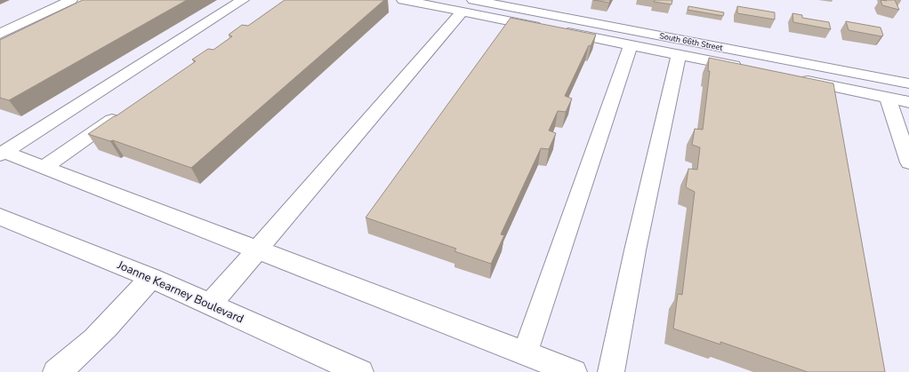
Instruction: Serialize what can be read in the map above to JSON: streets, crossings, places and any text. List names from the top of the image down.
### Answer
{
  "streets": {
    "street": ["South 66th Street", "Joanne Kearney Boulevard"]
  }
}
